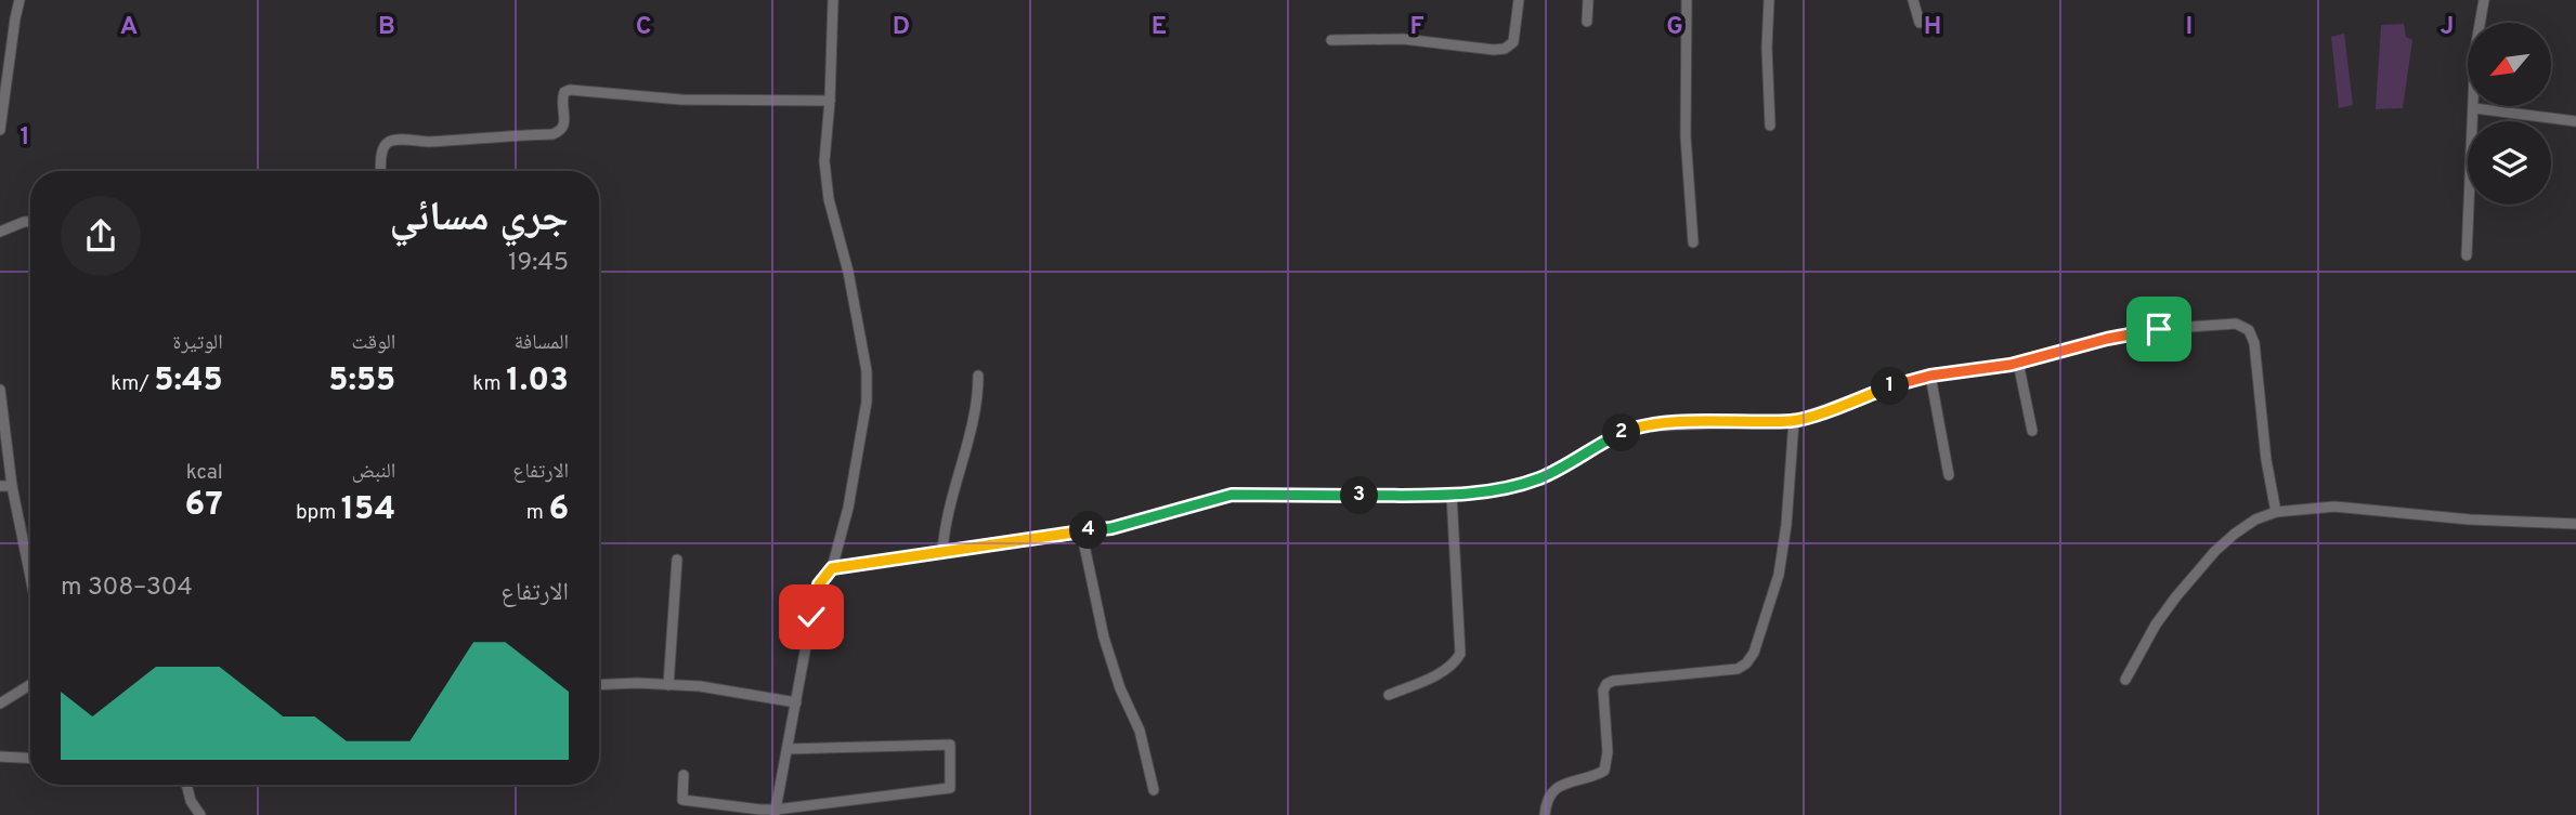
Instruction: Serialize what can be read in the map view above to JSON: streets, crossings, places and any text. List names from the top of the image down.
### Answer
{
  "north": "bottom left",
  "page": {
    "heading": ["جري مسائي", "19:45"],
    "stats": [
      ["المسافة", "1.03 km"],
      ["الوقت", "5:55"],
      ["الوتيرة", "5:45 /km"],
      ["الارتفاع", "6 m"],
      ["النبض", "154 bpm"],
      ["kcal", "67"]
    ],
    "pins": [
      "1",
      "2",
      "3",
      "4"
    ],
    "chart": ["الارتفاع", "304–308 m"]
  },
  "grid": {
    "columns": [
      "A",
      "B",
      "C",
      "D",
      "E",
      "F",
      "G",
      "H",
      "I",
      "J"
    ],
    "rows": ["1"]
  }
}
